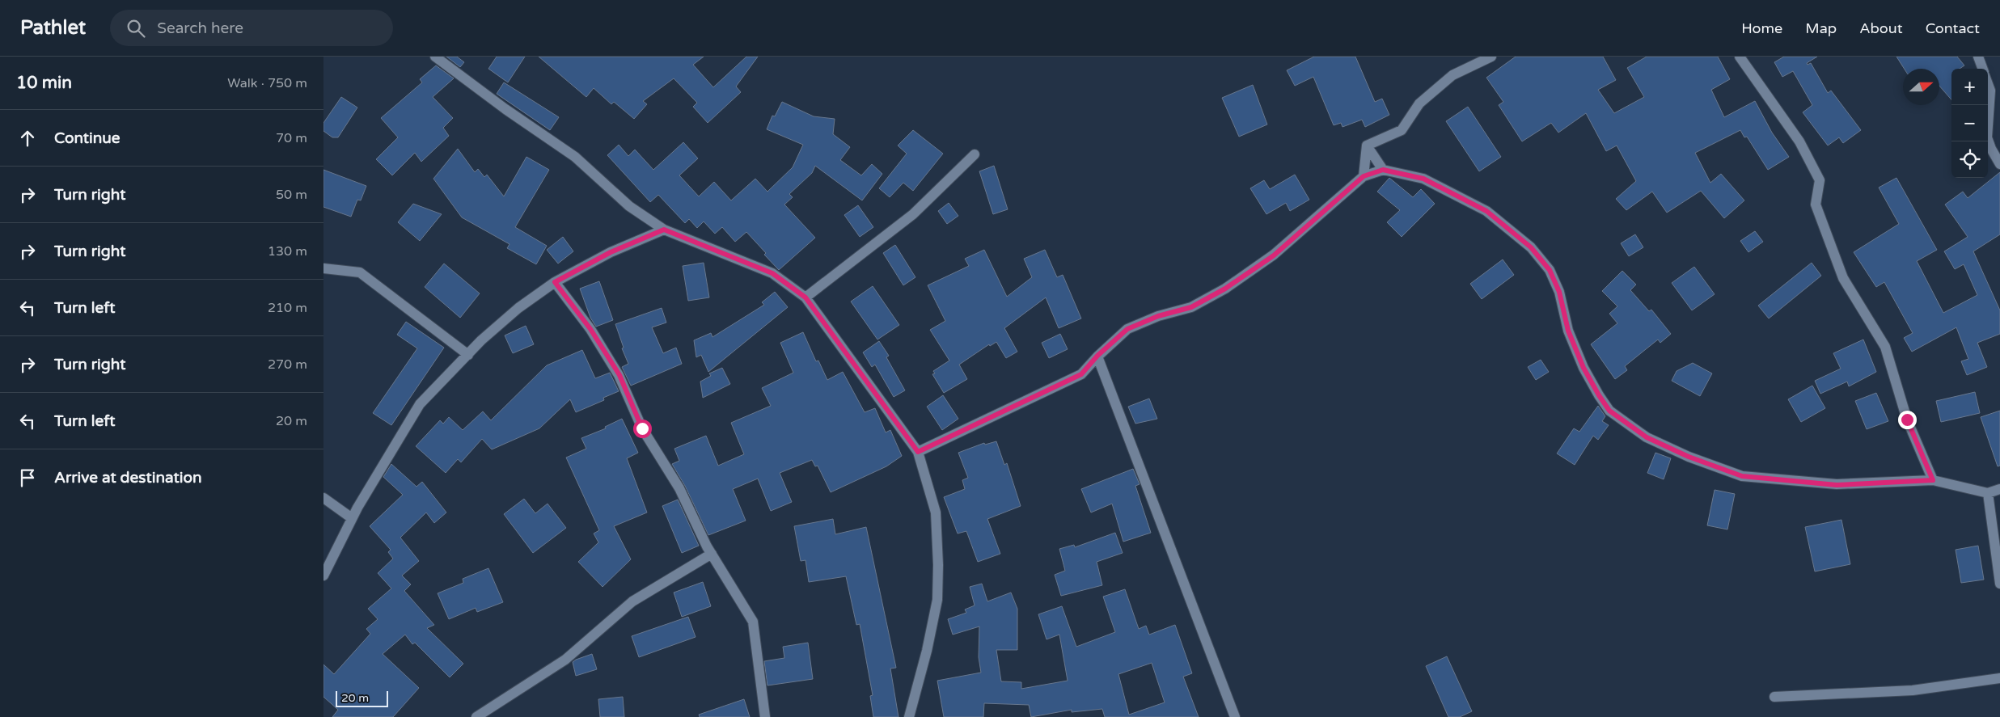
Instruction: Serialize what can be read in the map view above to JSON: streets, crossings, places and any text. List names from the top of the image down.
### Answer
{
  "scale_bar": "20 m",
  "north": "right",
  "page": {
    "header": "Pathlet",
    "search": "Search here",
    "nav": [
      "Home",
      "Map",
      "About",
      "Contact"
    ],
    "heading": ["10 min", "Walk · 750 m"],
    "map_buttons": ["+", "−"],
    "list": [
      ["Continue", "70 m"],
      ["Turn right", "50 m"],
      ["Turn right", "130 m"],
      ["Turn left", "210 m"],
      ["Turn right", "270 m"],
      ["Turn left", "20 m"],
      "Arrive at destination"
    ],
    "scale": "20 m"
  }
}
